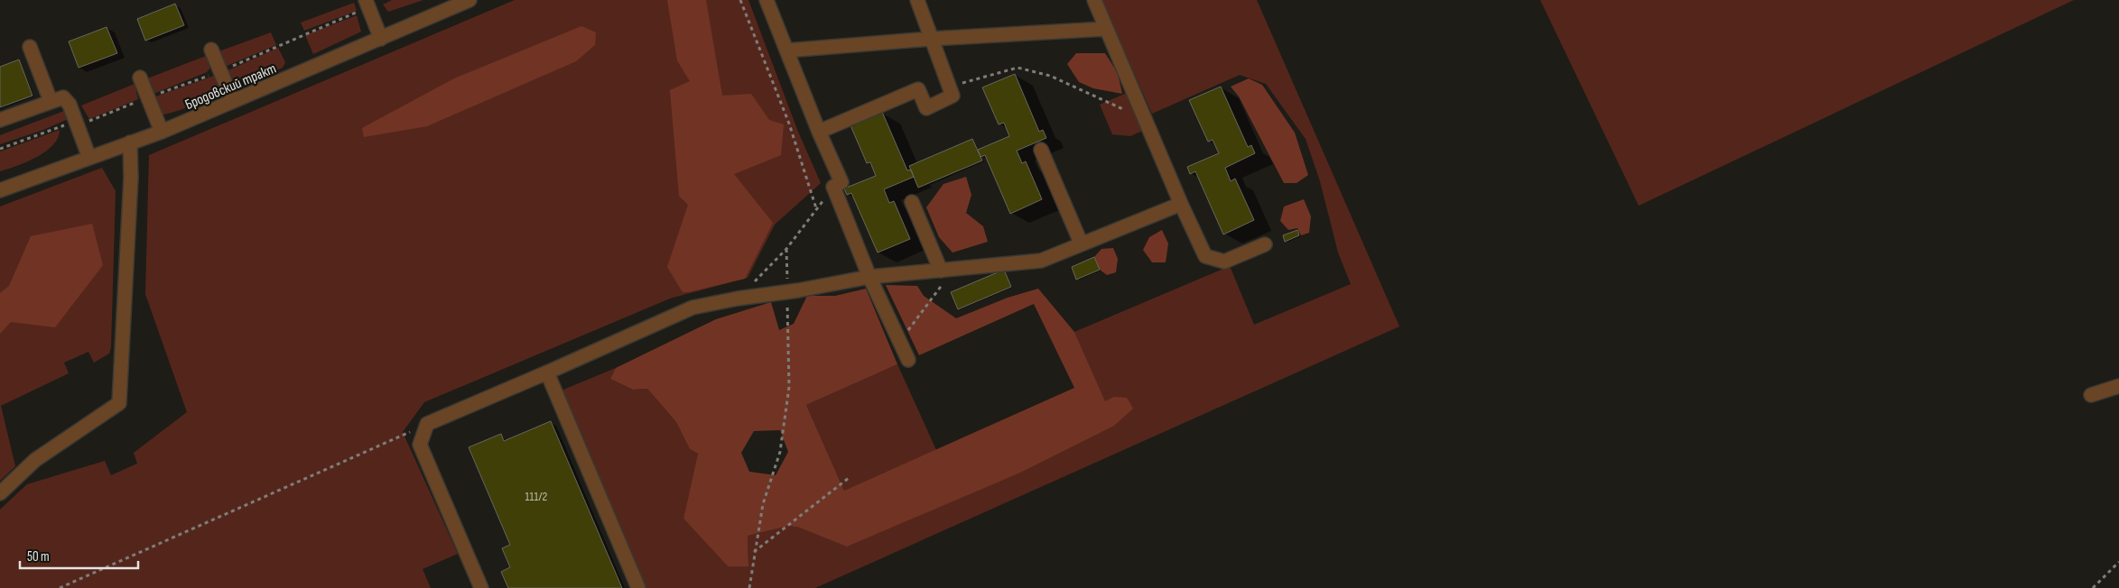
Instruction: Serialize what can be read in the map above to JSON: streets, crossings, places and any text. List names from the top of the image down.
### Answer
{
  "streets": {
    "street": ["Бродовский тракт"]
  },
  "house_numbers": ["111/2"],
  "scale_bar": "50 m"
}
